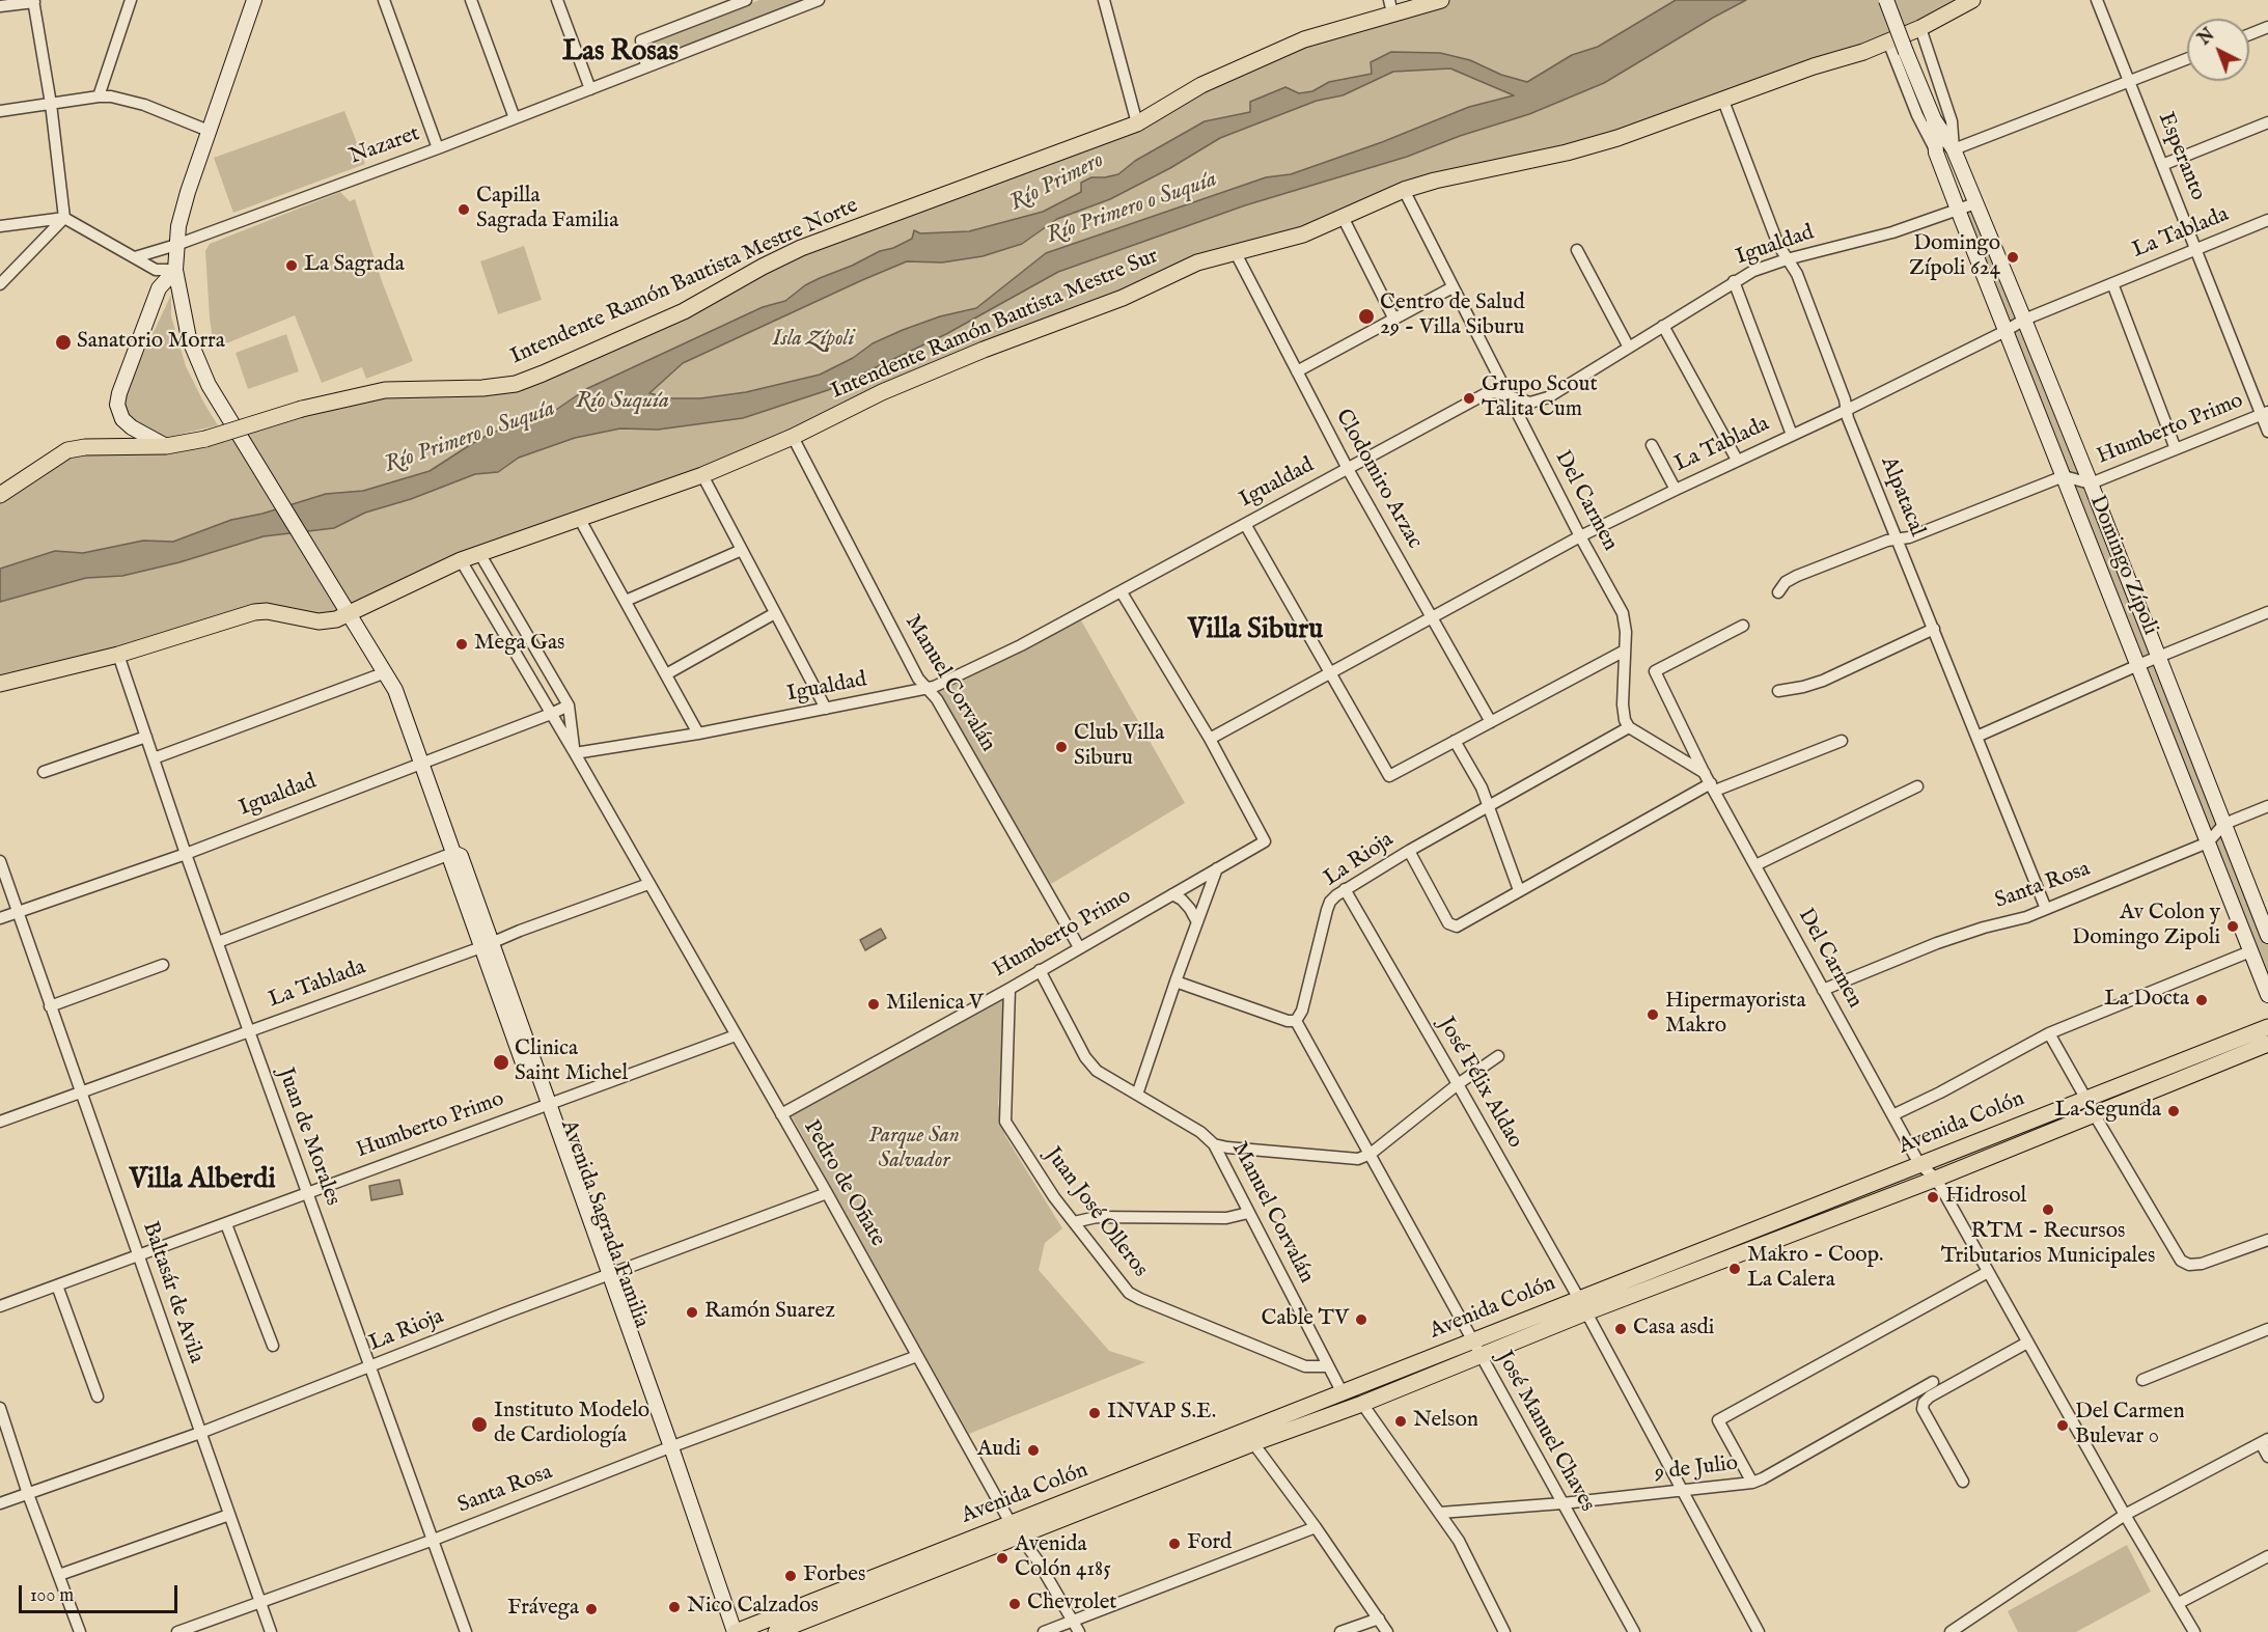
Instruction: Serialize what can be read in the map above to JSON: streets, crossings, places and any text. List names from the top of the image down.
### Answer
{
  "streets": {
    "main road": [
      "Intendente Ramón Bautista Mestre Norte",
      "Intendente Ramón Bautista Mestre Sur",
      "Domingo Zípoli",
      "Avenida Colón",
      "Avenida Sagrada Familia"
    ],
    "street": [
      "Nazaret",
      "Esperanto",
      "La Tablada",
      "Igualdad",
      "Humberto Primo",
      "Clodomiro Arzac",
      "Alpatacal",
      "Del Carmen",
      "Manuel Corvalán",
      "La Rioja",
      "Santa Rosa",
      "José Félix Aldao",
      "Juan de Morales",
      "Pedro de Oñate",
      "Juan José Olleros",
      "Baltasár de Avila",
      "José Manuel Chaves",
      "9 de Julio"
    ]
  },
  "crossings": [
    ["Esperanto", "La Tablada"],
    ["Esperanto", "Humberto Primo"],
    ["La Tablada", "Humberto Primo"],
    ["La Tablada", "Clodomiro Arzac"],
    ["La Tablada", "Alpatacal"],
    ["La Tablada", "Del Carmen"],
    ["La Tablada", "Domingo Zípoli"],
    ["La Tablada", "Juan de Morales"],
    ["La Tablada", "Pedro de Oñate"],
    ["La Tablada", "Avenida Sagrada Familia"],
    ["La Tablada", "Baltasár de Avila"],
    ["Igualdad", "Clodomiro Arzac"],
    ["Igualdad", "Alpatacal"],
    ["Igualdad", "Del Carmen"],
    ["Igualdad", "Domingo Zípoli"],
    ["Igualdad", "Manuel Corvalán"],
    ["Igualdad", "Juan de Morales"],
    ["Igualdad", "Pedro de Oñate"],
    ["Igualdad", "Avenida Sagrada Familia"],
    ["Igualdad", "Baltasár de Avila"],
    ["Intendente Ramón Bautista Mestre Sur", "Clodomiro Arzac"],
    ["Intendente Ramón Bautista Mestre Sur", "Alpatacal"],
    ["Intendente Ramón Bautista Mestre Sur", "Del Carmen"],
    ["Intendente Ramón Bautista Mestre Sur", "Domingo Zípoli"],
    ["Intendente Ramón Bautista Mestre Sur", "Manuel Corvalán"],
    ["Intendente Ramón Bautista Mestre Sur", "Juan de Morales"],
    ["Intendente Ramón Bautista Mestre Sur", "Pedro de Oñate"],
    ["Intendente Ramón Bautista Mestre Sur", "Avenida Sagrada Familia"],
    ["Humberto Primo", "Domingo Zípoli"],
    ["Humberto Primo", "Manuel Corvalán"],
    ["Humberto Primo", "Juan de Morales"],
    ["Humberto Primo", "Pedro de Oñate"],
    ["Humberto Primo", "Juan José Olleros"],
    ["Humberto Primo", "Avenida Sagrada Familia"],
    ["Humberto Primo", "Baltasár de Avila"],
    ["Alpatacal", "Santa Rosa"],
    ["Del Carmen", "La Rioja"],
    ["Del Carmen", "Santa Rosa"],
    ["Del Carmen", "Avenida Colón"],
    ["Domingo Zípoli", "Santa Rosa"],
    ["Manuel Corvalán", "Avenida Colón"],
    ["Manuel Corvalán", "Juan José Olleros"],
    ["La Rioja", "José Félix Aldao"],
    ["La Rioja", "Juan de Morales"],
    ["La Rioja", "Pedro de Oñate"],
    ["La Rioja", "Avenida Sagrada Familia"],
    ["La Rioja", "Baltasár de Avila"],
    ["La Rioja", "José Manuel Chaves"],
    ["Santa Rosa", "Juan de Morales"],
    ["Santa Rosa", "Pedro de Oñate"],
    ["Santa Rosa", "Avenida Sagrada Familia"],
    ["Santa Rosa", "Baltasár de Avila"],
    ["José Félix Aldao", "Avenida Colón"],
    ["José Félix Aldao", "9 de Julio"],
    ["Avenida Colón", "Pedro de Oñate"],
    ["Avenida Colón", "Avenida Sagrada Familia"],
    ["Avenida Colón", "José Manuel Chaves"],
    ["José Manuel Chaves", "9 de Julio"]
  ],
  "districts": ["Las Rosas", "Villa Siburu", "Villa Alberdi"],
  "water": ["Río Primero", "Río Primero o Suquía", "Río Suquía"],
  "parks": ["Isla Zípoli", "Parque San Salvador"],
  "places": [
    "Capilla Sagrada Familia",
    "Domingo Zípoli 624",
    "La Sagrada",
    "Centro de Salud 29 - Villa Siburu",
    "Sanatorio Morra",
    "Grupo Scout Talita Cum",
    "Mega Gas",
    "Club Villa Siburu",
    "Av Colon y Domingo Zipoli",
    "La Docta",
    "Milenica V",
    "Hipermayorista Makro",
    "Clinica Saint Michel",
    "La Segunda",
    "Hidrosol",
    "RTM - Recursos Tributarios Municipales",
    "Makro - Coop. La Calera",
    "Ramón Suarez",
    "Cable TV",
    "Casa asdi",
    "INVAP S.E.",
    "Nelson",
    "Instituto Modelo de Cardiología",
    "Del Carmen Bulevar 0",
    "Audi",
    "Ford",
    "Avenida Colón 4185",
    "Forbes",
    "Chevrolet",
    "Nico Calzados",
    "Frávega"
  ],
  "scale_bar": "100 m",
  "north": "top left"
}
